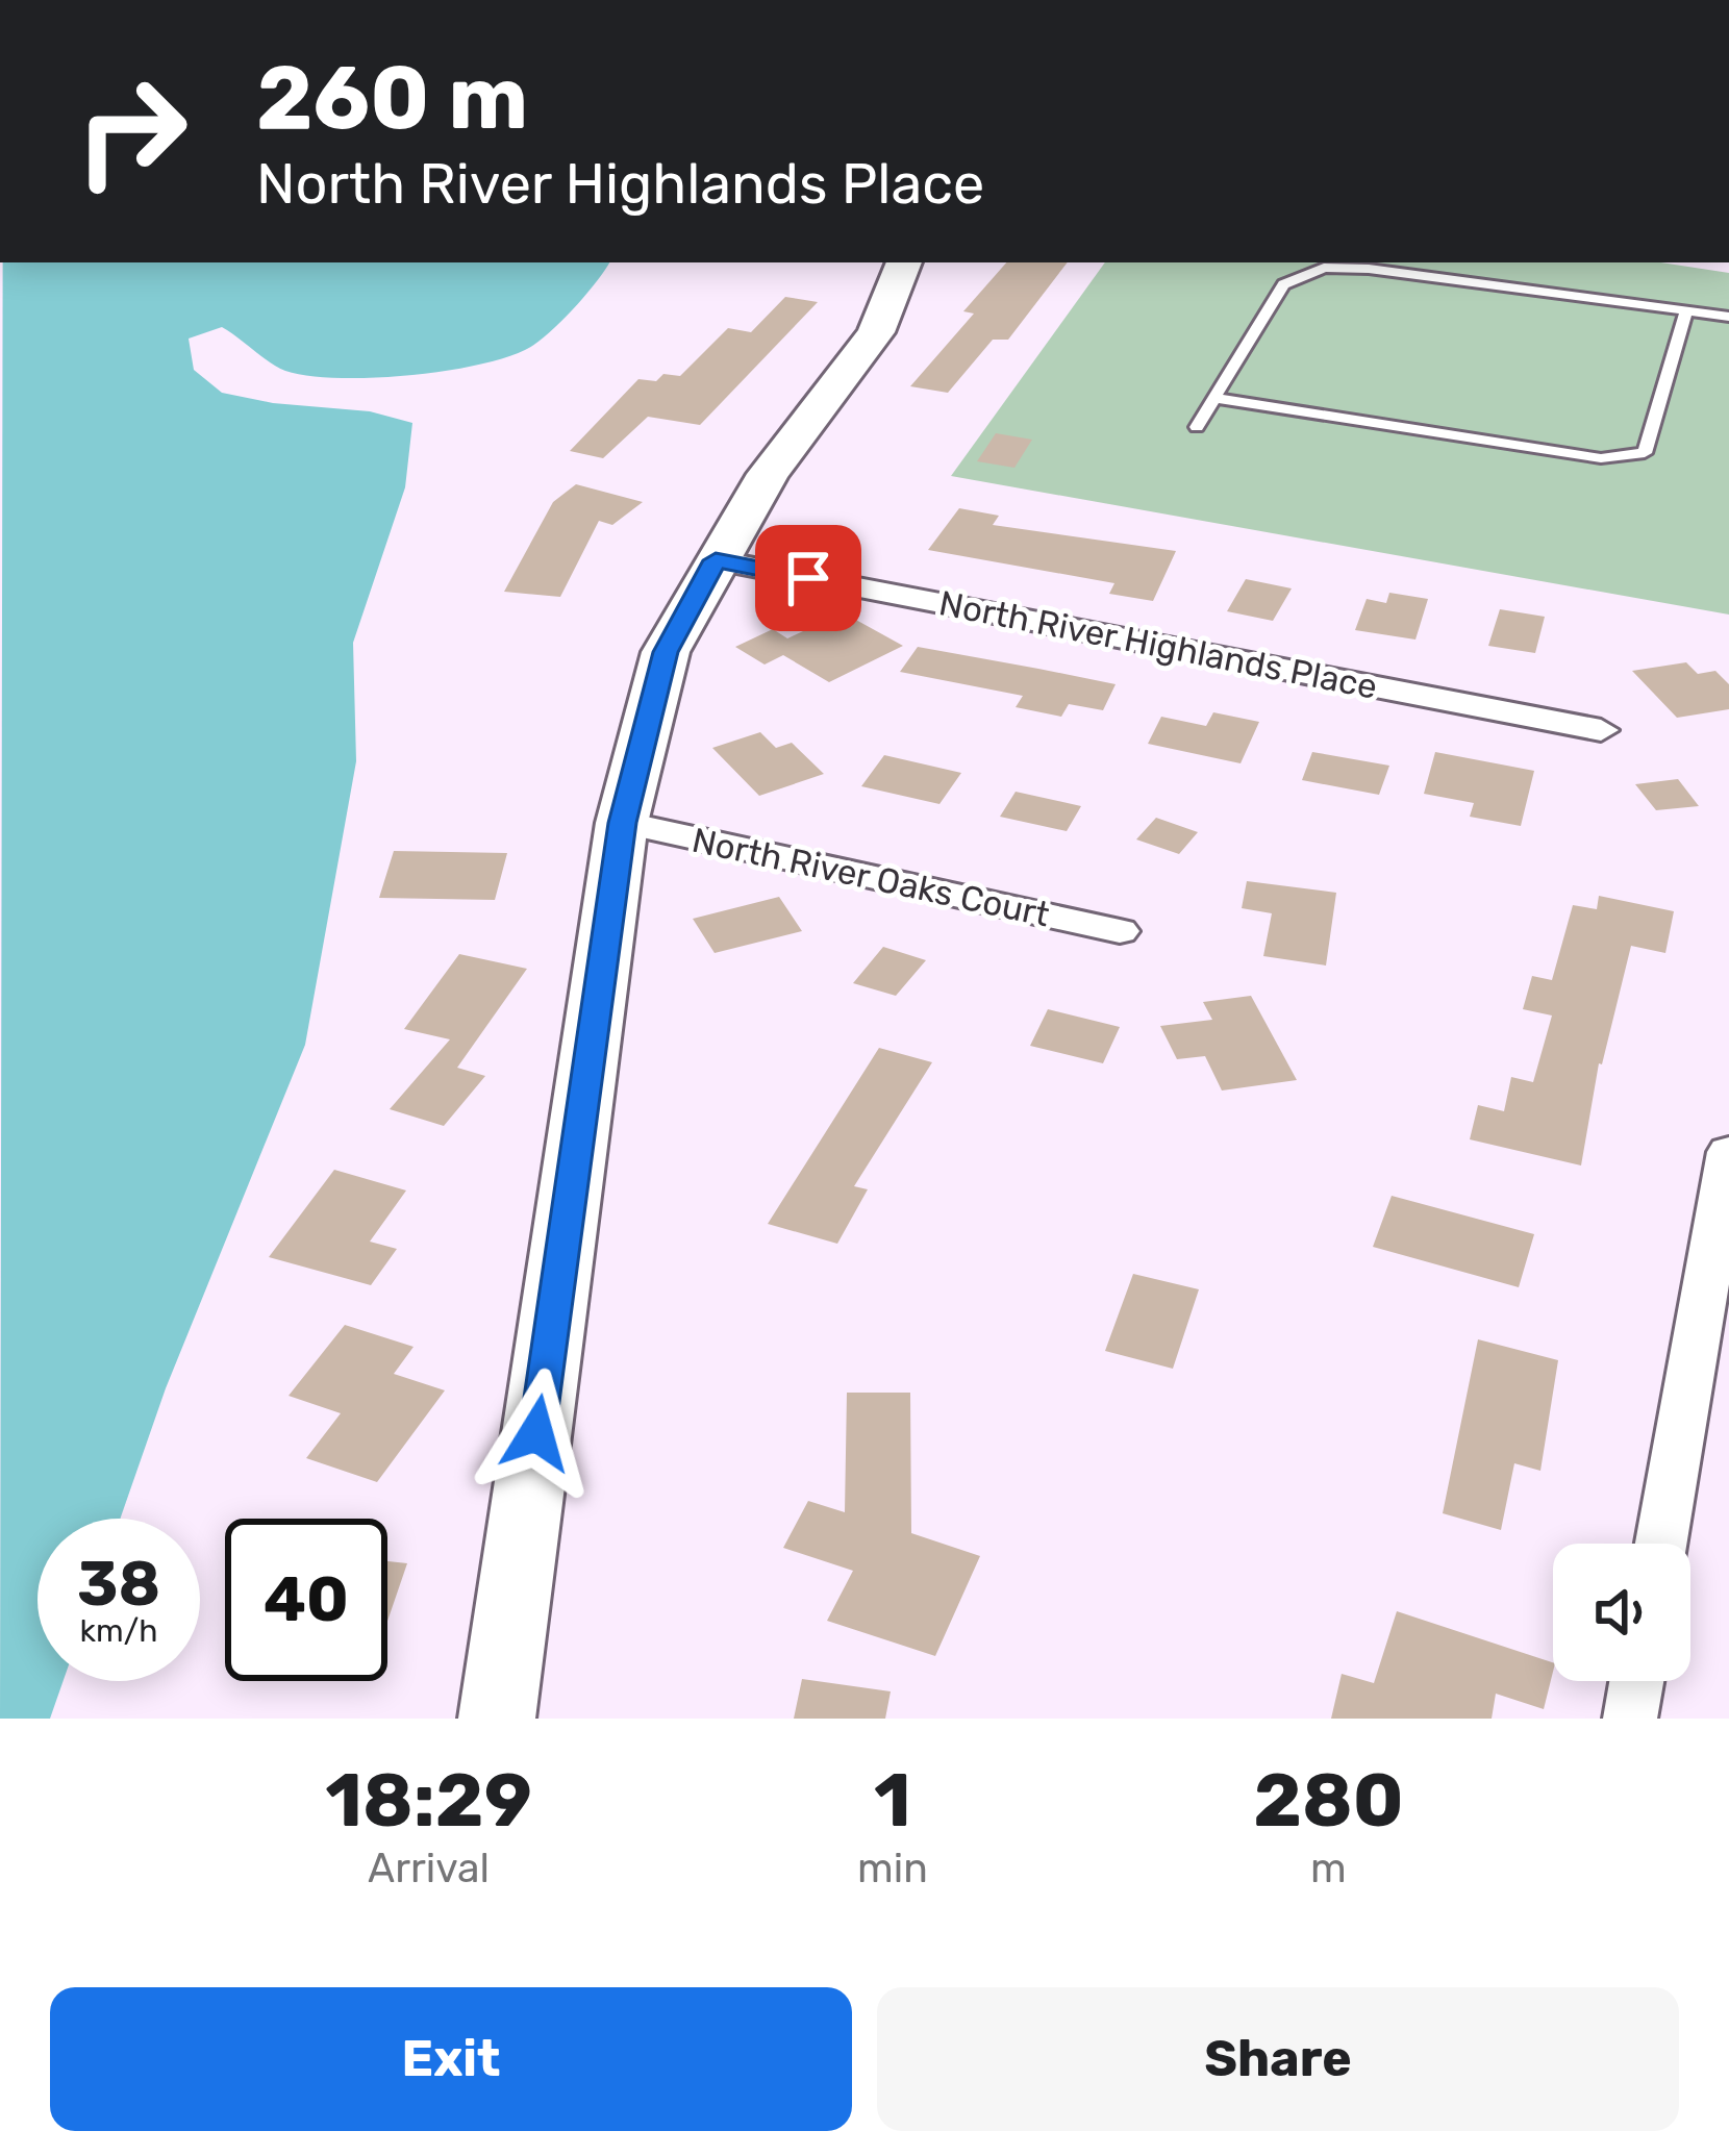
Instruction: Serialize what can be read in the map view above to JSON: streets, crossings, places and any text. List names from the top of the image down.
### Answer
{
  "streets": {
    "street": ["North River Highlands Place", "North River Oaks Court"]
  },
  "page": {
    "turn": ["260 m", "North River Highlands Place"],
    "speed": "38 km/h",
    "limit": "40",
    "eta": [
      "18:29",
      "Arrival",
      "1",
      "min",
      "280",
      "m"
    ],
    "buttons": ["Exit", "Share"]
  }
}
